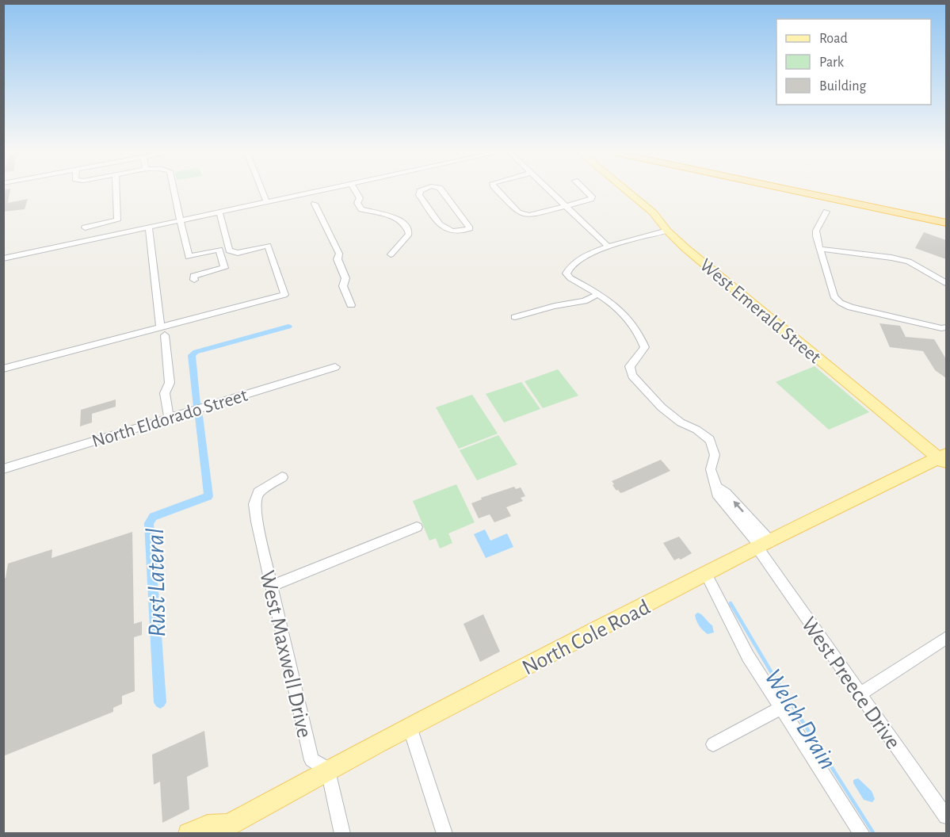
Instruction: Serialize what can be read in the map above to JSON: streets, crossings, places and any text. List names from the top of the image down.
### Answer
{
  "streets": {
    "main road": ["West Emerald Street", "North Cole Road"],
    "street": ["North Eldorado Street", "West Maxwell Drive", "West Preece Drive"]
  },
  "crossings": [
    ["West Emerald Street", "North Cole Road"],
    ["North Cole Road", "West Maxwell Drive"],
    ["North Cole Road", "West Preece Drive"]
  ],
  "water": ["Rust Lateral", "Welch Drain"],
  "legend": ["Road", "Park", "Building"]
}
